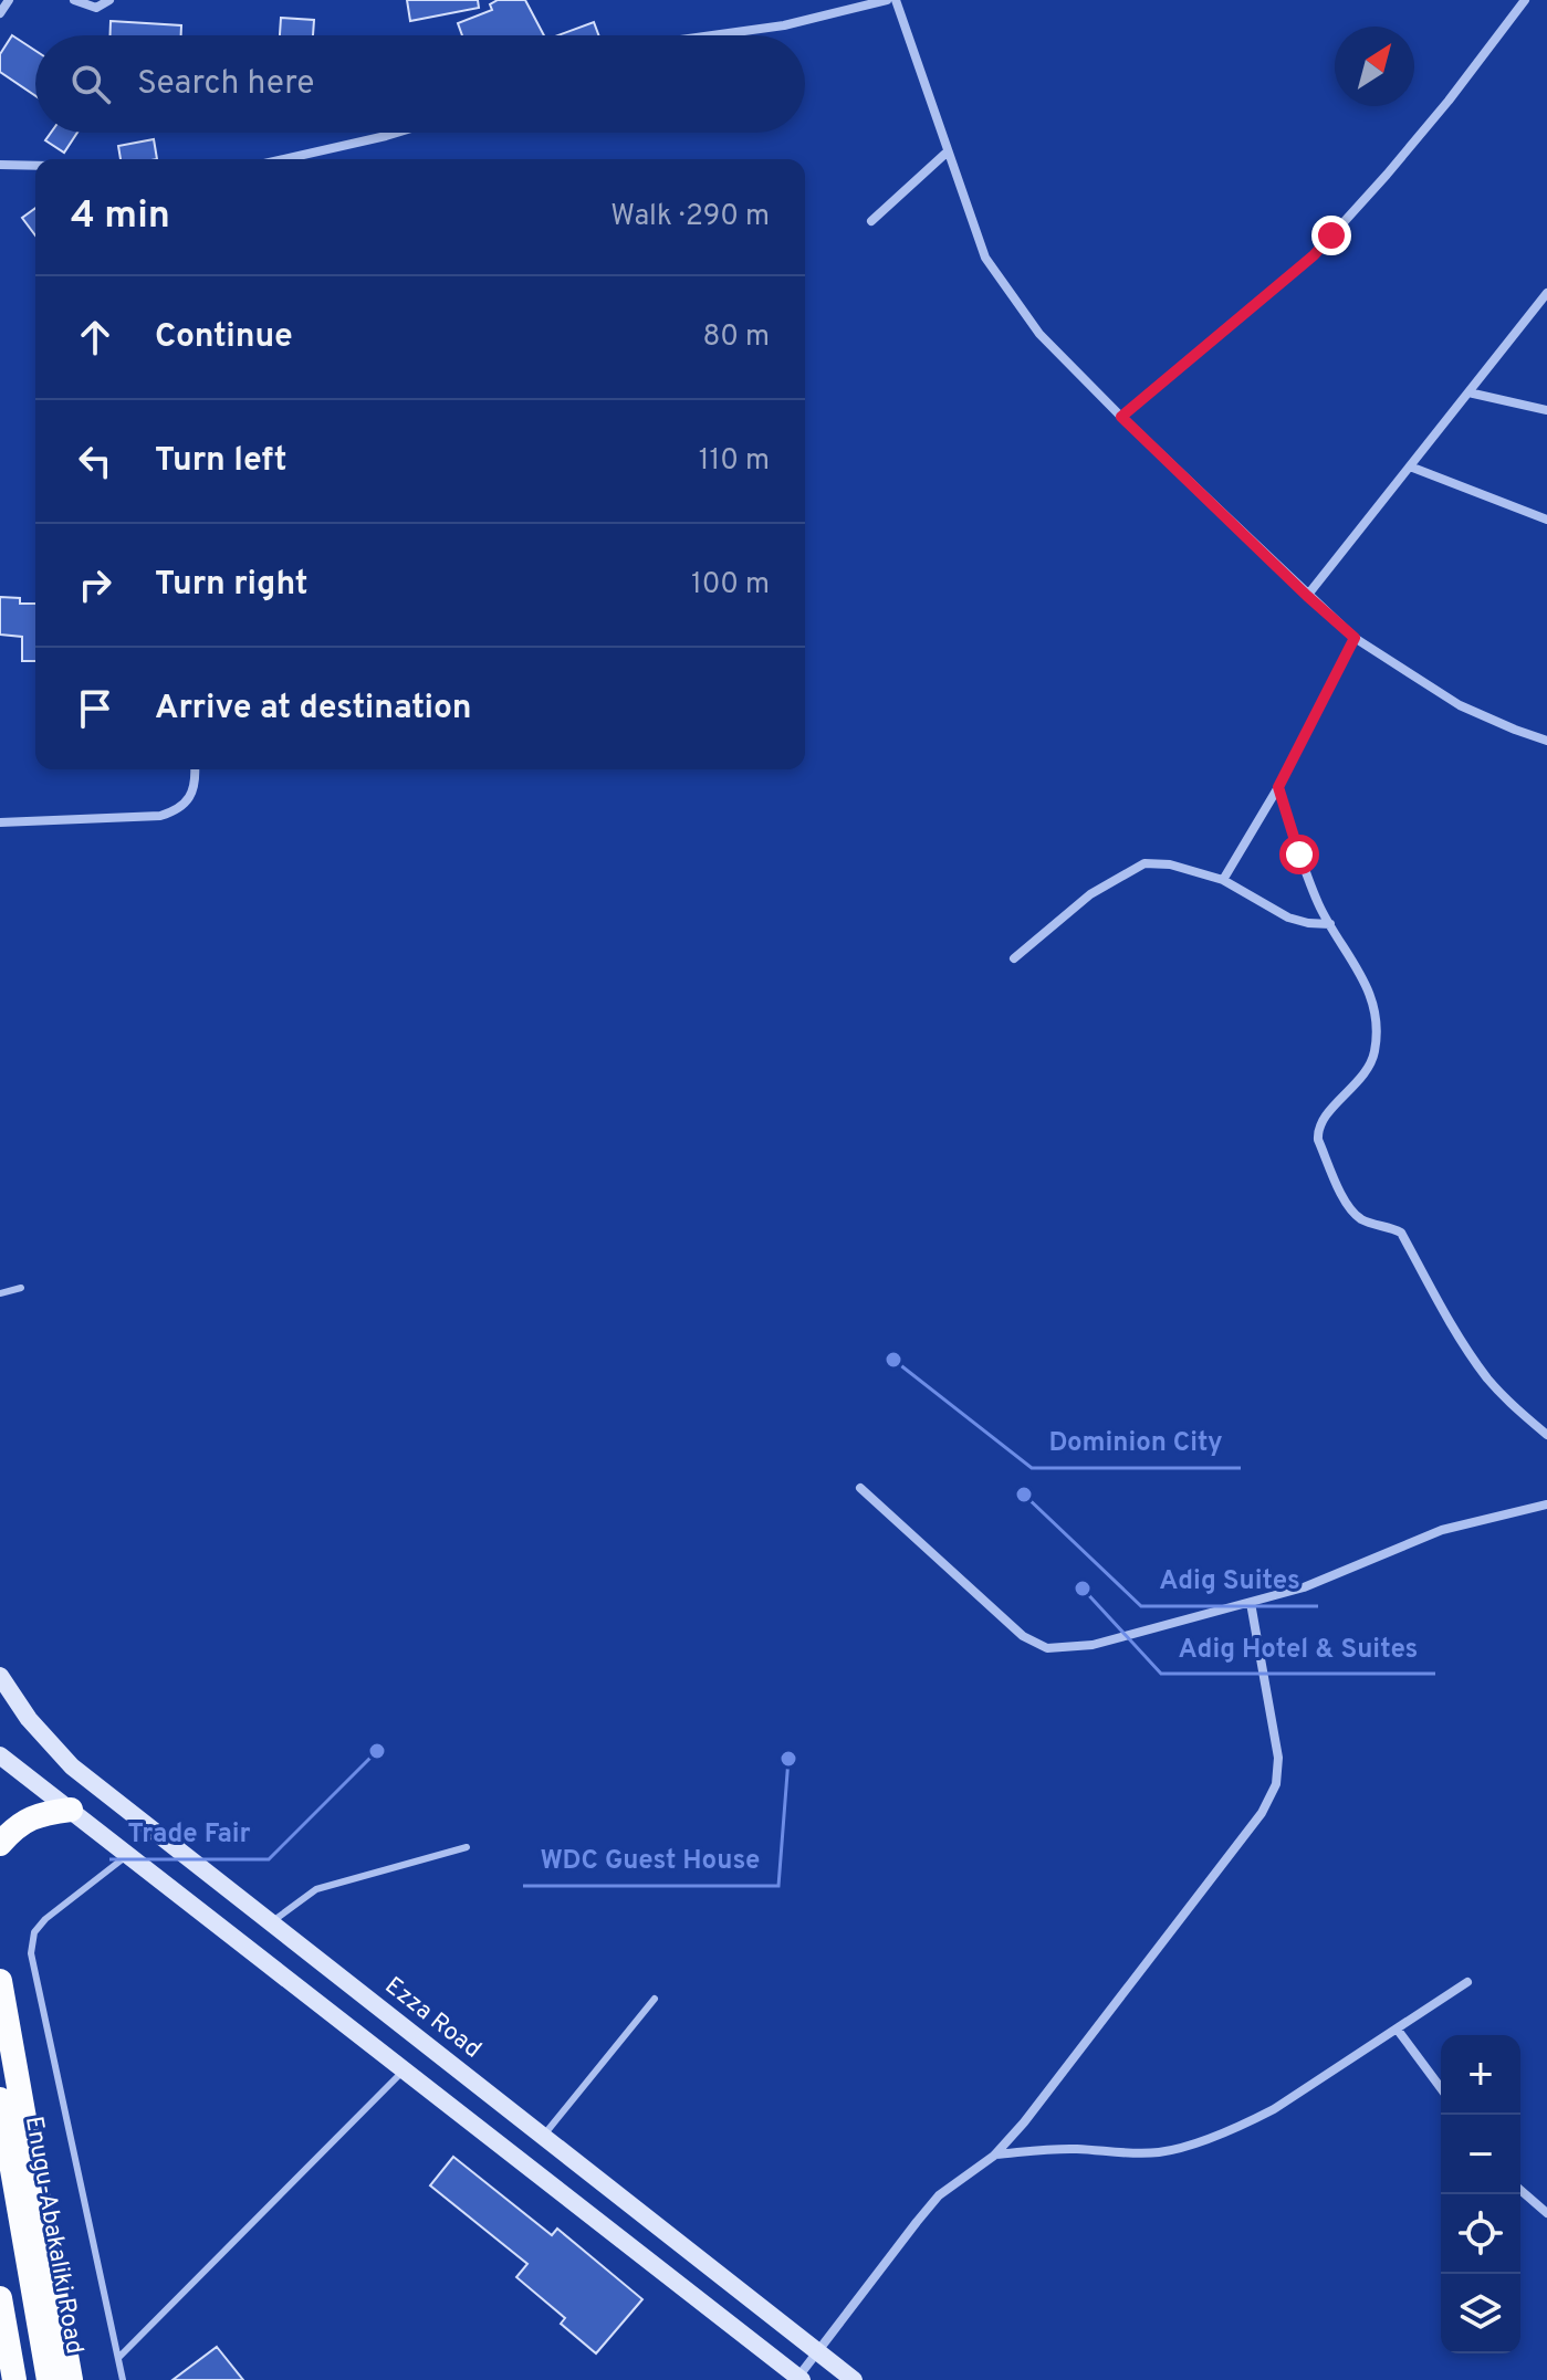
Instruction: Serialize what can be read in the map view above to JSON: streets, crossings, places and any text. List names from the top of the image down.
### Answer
{
  "streets": {
    "highway": ["Enugu-Abakaliki Road"],
    "main road": ["Ezza Road"]
  },
  "places": [
    "Dominion City",
    "Adig Suites",
    "Adig Hotel & Suites",
    "Trade Fair",
    "WDC Guest House"
  ],
  "north": "top right",
  "page": {
    "search": "Search here",
    "heading": ["4 min", "Walk · 290 m"],
    "list": [
      ["Continue", "80 m"],
      ["Turn left", "110 m"],
      ["Turn right", "100 m"],
      "Arrive at destination"
    ],
    "map_buttons": ["+", "−"]
  }
}
